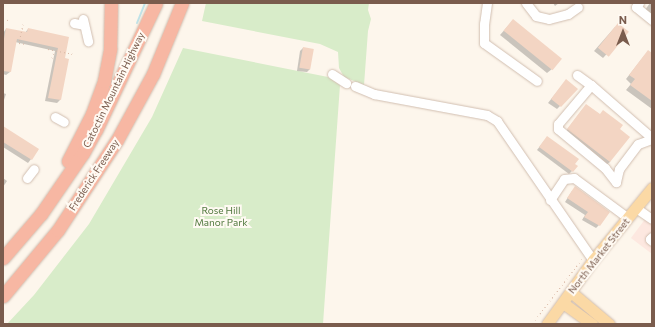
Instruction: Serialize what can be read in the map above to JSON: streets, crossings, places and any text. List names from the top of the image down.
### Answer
{
  "streets": {
    "highway": ["Catoctin Mountain Highway", "Frederick Freeway"],
    "main road": ["North Market Street"]
  },
  "parks": ["Rose Hill Manor Park"],
  "north": "top"
}
